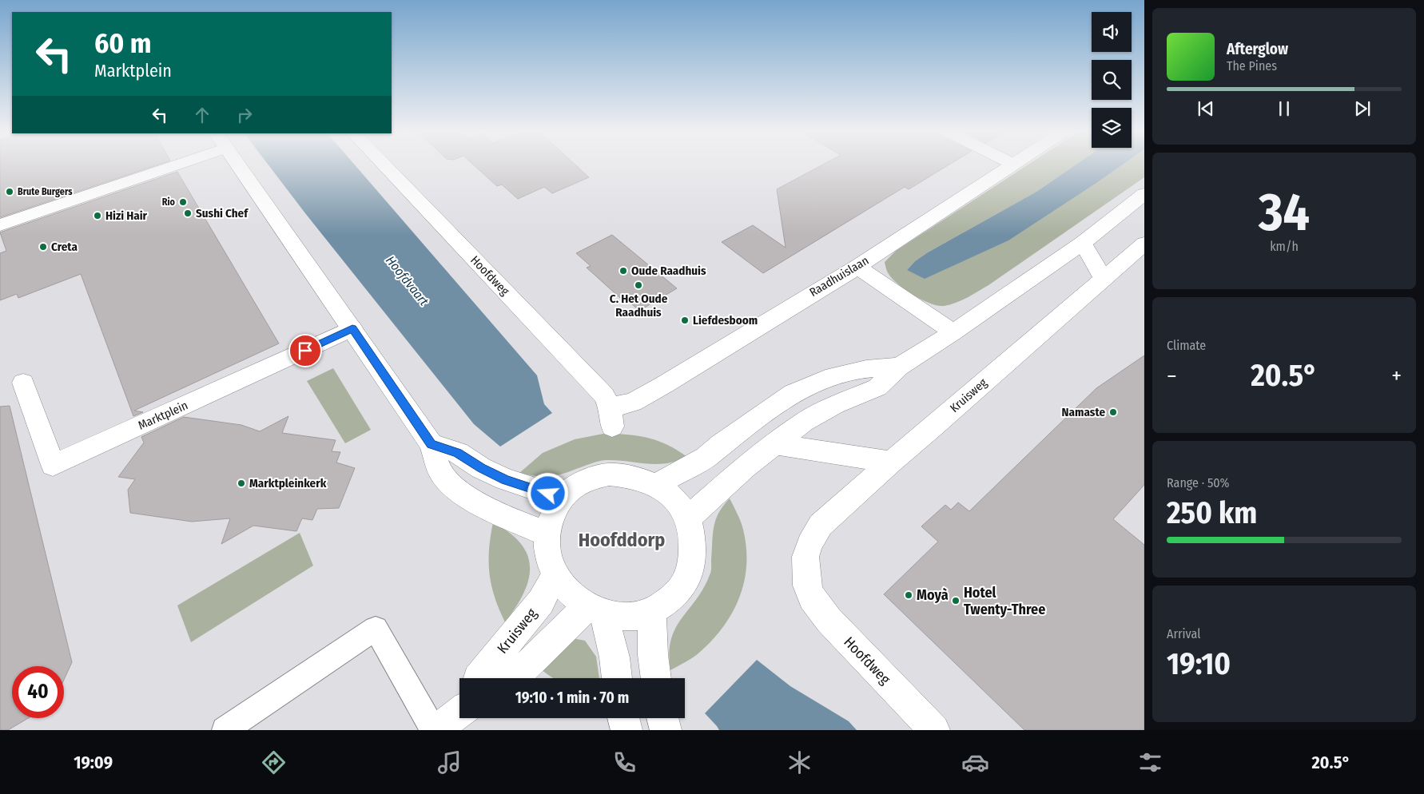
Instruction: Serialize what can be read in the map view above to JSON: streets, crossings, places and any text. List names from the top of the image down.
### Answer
{
  "streets": {
    "street": [
      "Hoofdweg",
      "Raadhuislaan",
      "Kruisweg",
      "Marktplein"
    ]
  },
  "crossings": [
    ["Hoofdweg", "Raadhuislaan"],
    ["Hoofdweg", "Kruisweg"]
  ],
  "districts": ["Hoofddorp"],
  "water": ["Hoofdvaart"],
  "places": [
    "Brute Burgers",
    "Rio",
    "Sushi Chef",
    "Hizi Hair",
    "Creta",
    "Oude Raadhuis",
    "C. Het Oude Raadhuis",
    "Liefdesboom",
    "Namaste",
    "Marktpleinkerk",
    "Moyà",
    "Hotel Twenty-Three"
  ],
  "page": {
    "turn": ["60 m", "Marktplein"],
    "song": ["Afterglow", "The Pines"],
    "tile": [
      ["34", "km/h"],
      "Climate",
      ["Range · 50%", "250 km"],
      ["Arrival", "19:10"]
    ],
    "heat": ["−", "20.5°", "+"],
    "limit": "40",
    "trip": "19:10 · 1 min · 70 m",
    "tabs": ["19:09", "20.5°"]
  }
}
